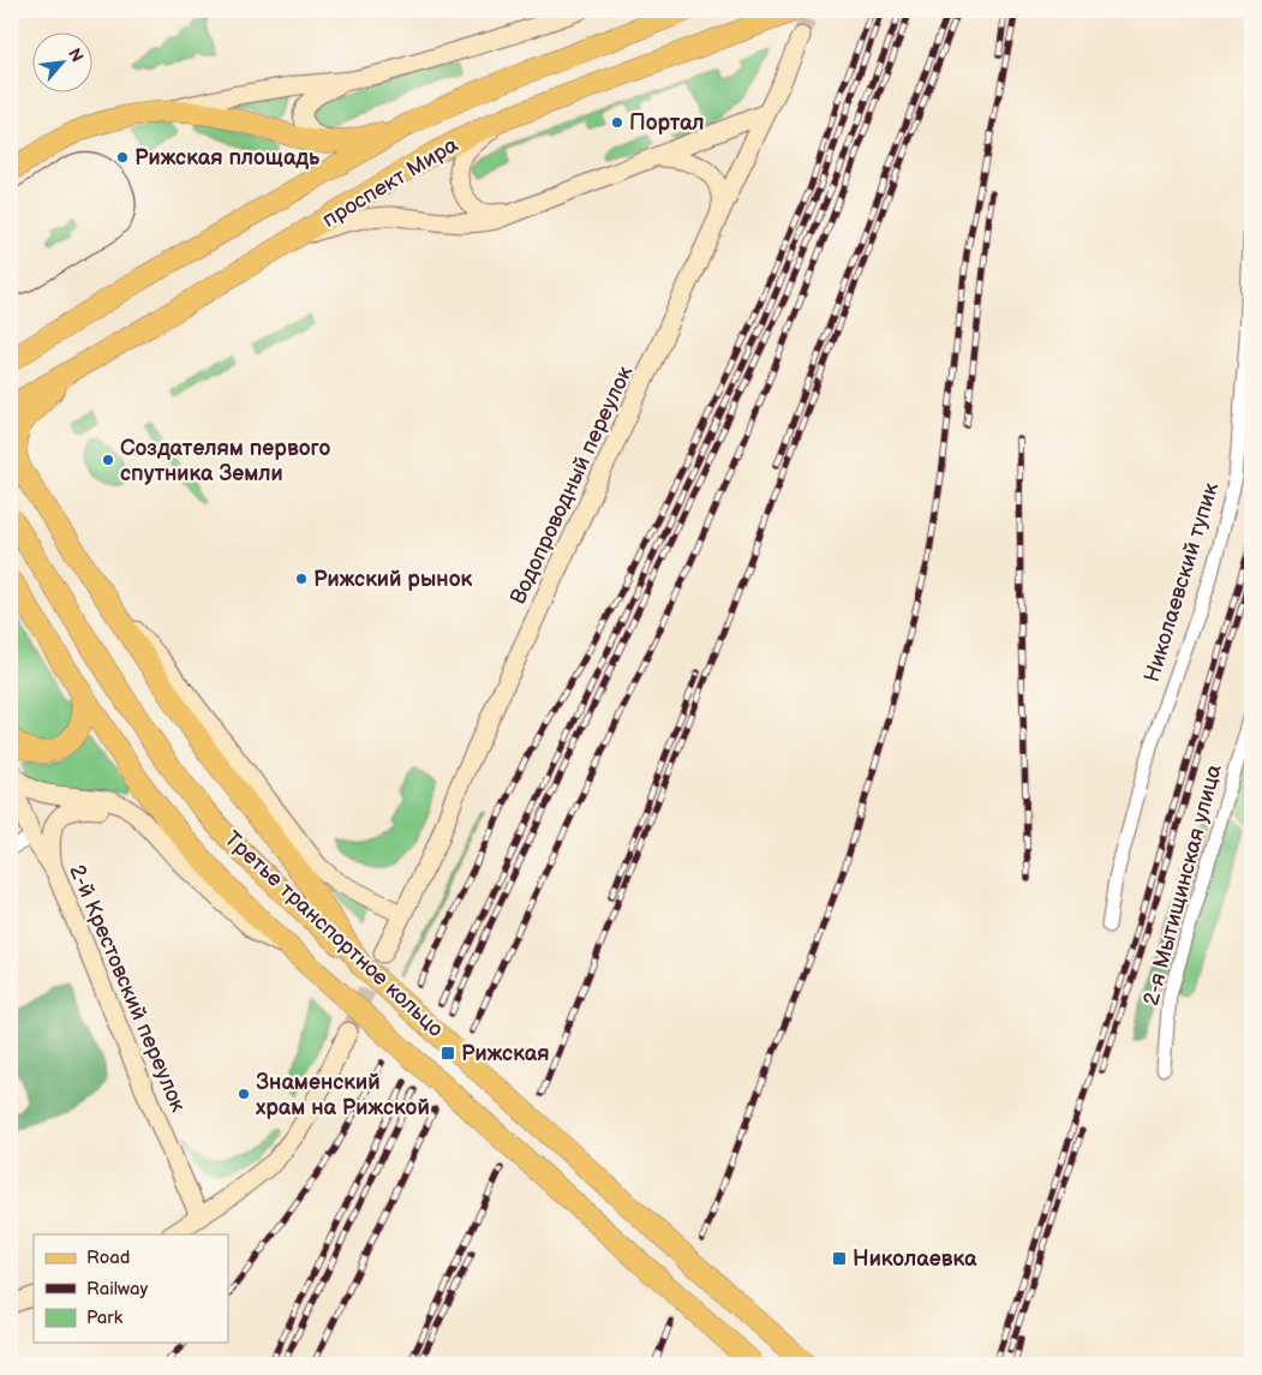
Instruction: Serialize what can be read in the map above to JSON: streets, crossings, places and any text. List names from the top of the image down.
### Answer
{
  "streets": {
    "main road": [
      "проспект Мира",
      "Водопроводный переулок",
      "Третье транспортное кольцо",
      "2-й Крестовский переулок"
    ],
    "street": ["Николаевский тупик", "2-я Мытищинская улица"]
  },
  "places": {
    "other": [
      "Портал",
      "Рижская площадь",
      "Создателям первого спутника Земли",
      "Рижский рынок",
      "Знаменский храм на Рижской"
    ],
    "transit": ["Рижская", "Николаевка"]
  },
  "legend": ["Road", "Railway", "Park"],
  "north": "top right"
}
